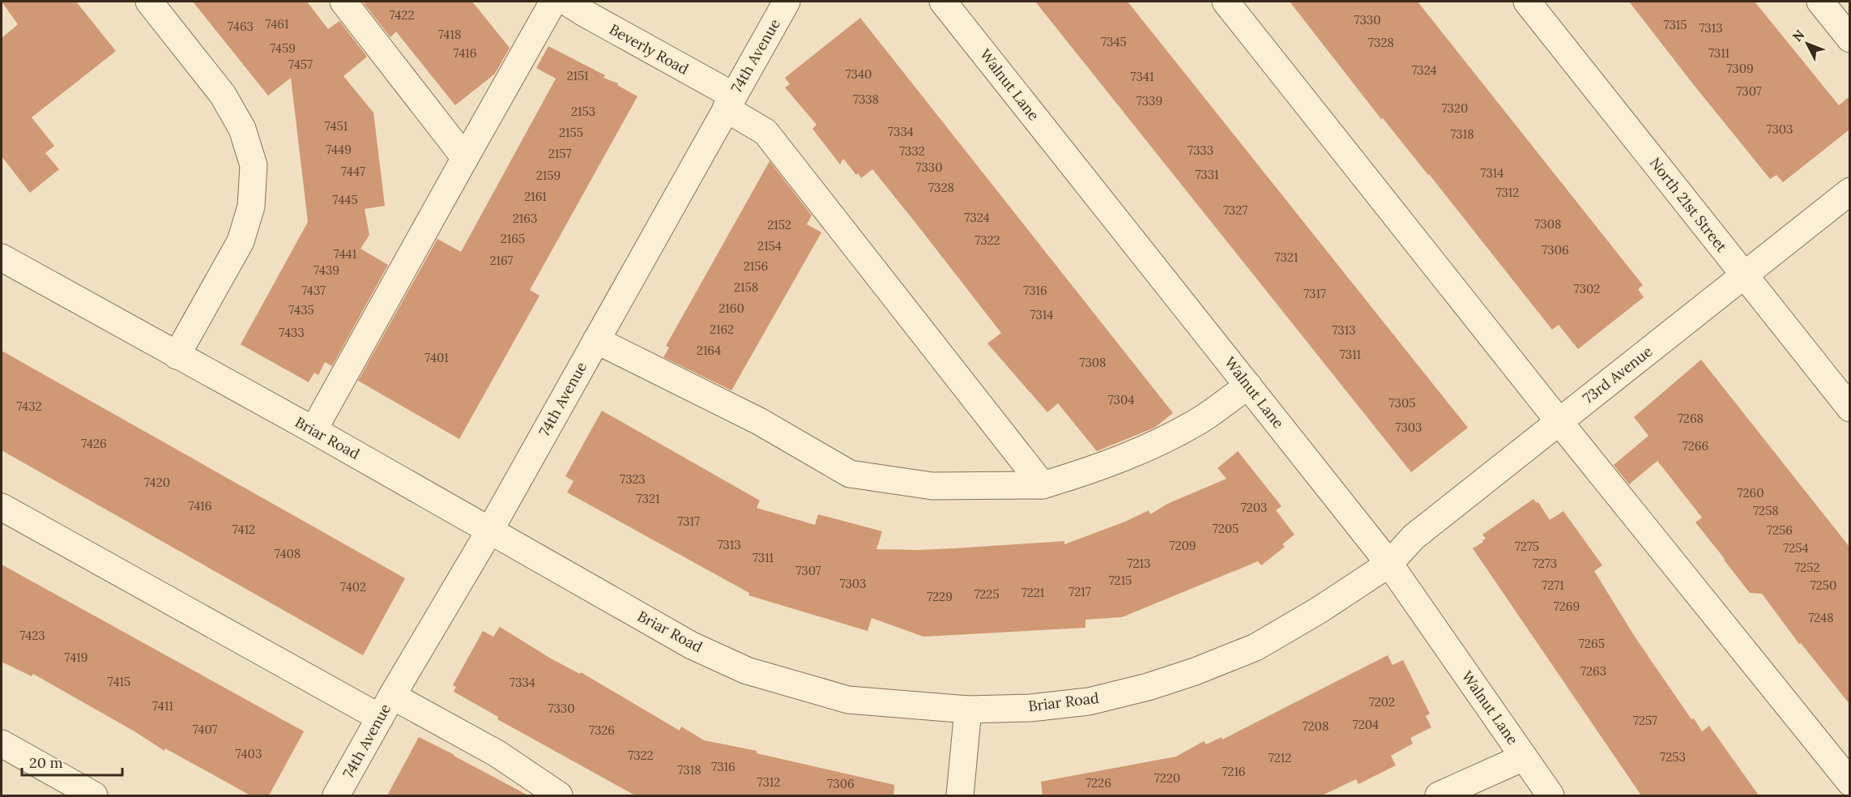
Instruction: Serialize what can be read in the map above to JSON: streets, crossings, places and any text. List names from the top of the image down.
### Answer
{
  "streets": {
    "street": [
      "Beverly Road",
      "74th Avenue",
      "Walnut Lane",
      "North 21st Street",
      "73rd Avenue",
      "Briar Road"
    ]
  },
  "crossings": [
    ["Beverly Road", "74th Avenue"],
    ["74th Avenue", "Briar Road"],
    ["Walnut Lane", "73rd Avenue"],
    ["Walnut Lane", "Briar Road"],
    ["North 21st Street", "73rd Avenue"],
    ["73rd Avenue", "Briar Road"]
  ],
  "house_numbers": [
    "7422",
    "7330",
    "7461",
    "7315",
    "7463",
    "7313",
    "7418",
    "7345",
    "7328",
    "7459",
    "7416",
    "7311",
    "7457",
    "7309",
    "7324",
    "7340",
    "2151",
    "7341",
    "7307",
    "7338",
    "7339",
    "7320",
    "2153",
    "7451",
    "7303",
    "7334",
    "2155",
    "7318",
    "7449",
    "7333",
    "7332",
    "2157",
    "7330",
    "7447",
    "7314",
    "7331",
    "2159",
    "7328",
    "7312",
    "2161",
    "7445",
    "7327",
    "7324",
    "2163",
    "7308",
    "2152",
    "2165",
    "7322",
    "2154",
    "7306",
    "7441",
    "7321",
    "2167",
    "2156",
    "7439",
    "2158",
    "7302",
    "7437",
    "7316",
    "7317",
    "2160",
    "7435",
    "7314",
    "2162",
    "7313",
    "7433",
    "2164",
    "7311",
    "7401",
    "7308",
    "7304",
    "7305",
    "7432",
    "7268",
    "7303",
    "7426",
    "7266",
    "7323",
    "7420",
    "7260",
    "7321",
    "7416",
    "7203",
    "7258",
    "7317",
    "7205",
    "7412",
    "7256",
    "7313",
    "7209",
    "7275",
    "7254",
    "7408",
    "7311",
    "7213",
    "7273",
    "7252",
    "7307",
    "7215",
    "7303",
    "7271",
    "7250",
    "7402",
    "7217",
    "7221",
    "7225",
    "7229",
    "7269",
    "7248",
    "7423",
    "7265",
    "7419",
    "7263",
    "7415",
    "7334",
    "7202",
    "7411",
    "7330",
    "7257",
    "7204",
    "7208",
    "7407",
    "7326",
    "7403",
    "7322",
    "7253",
    "7212",
    "7316",
    "7318",
    "7216",
    "7220",
    "7312",
    "7226",
    "7306"
  ],
  "scale_bar": "20 m",
  "north": "top left"
}
